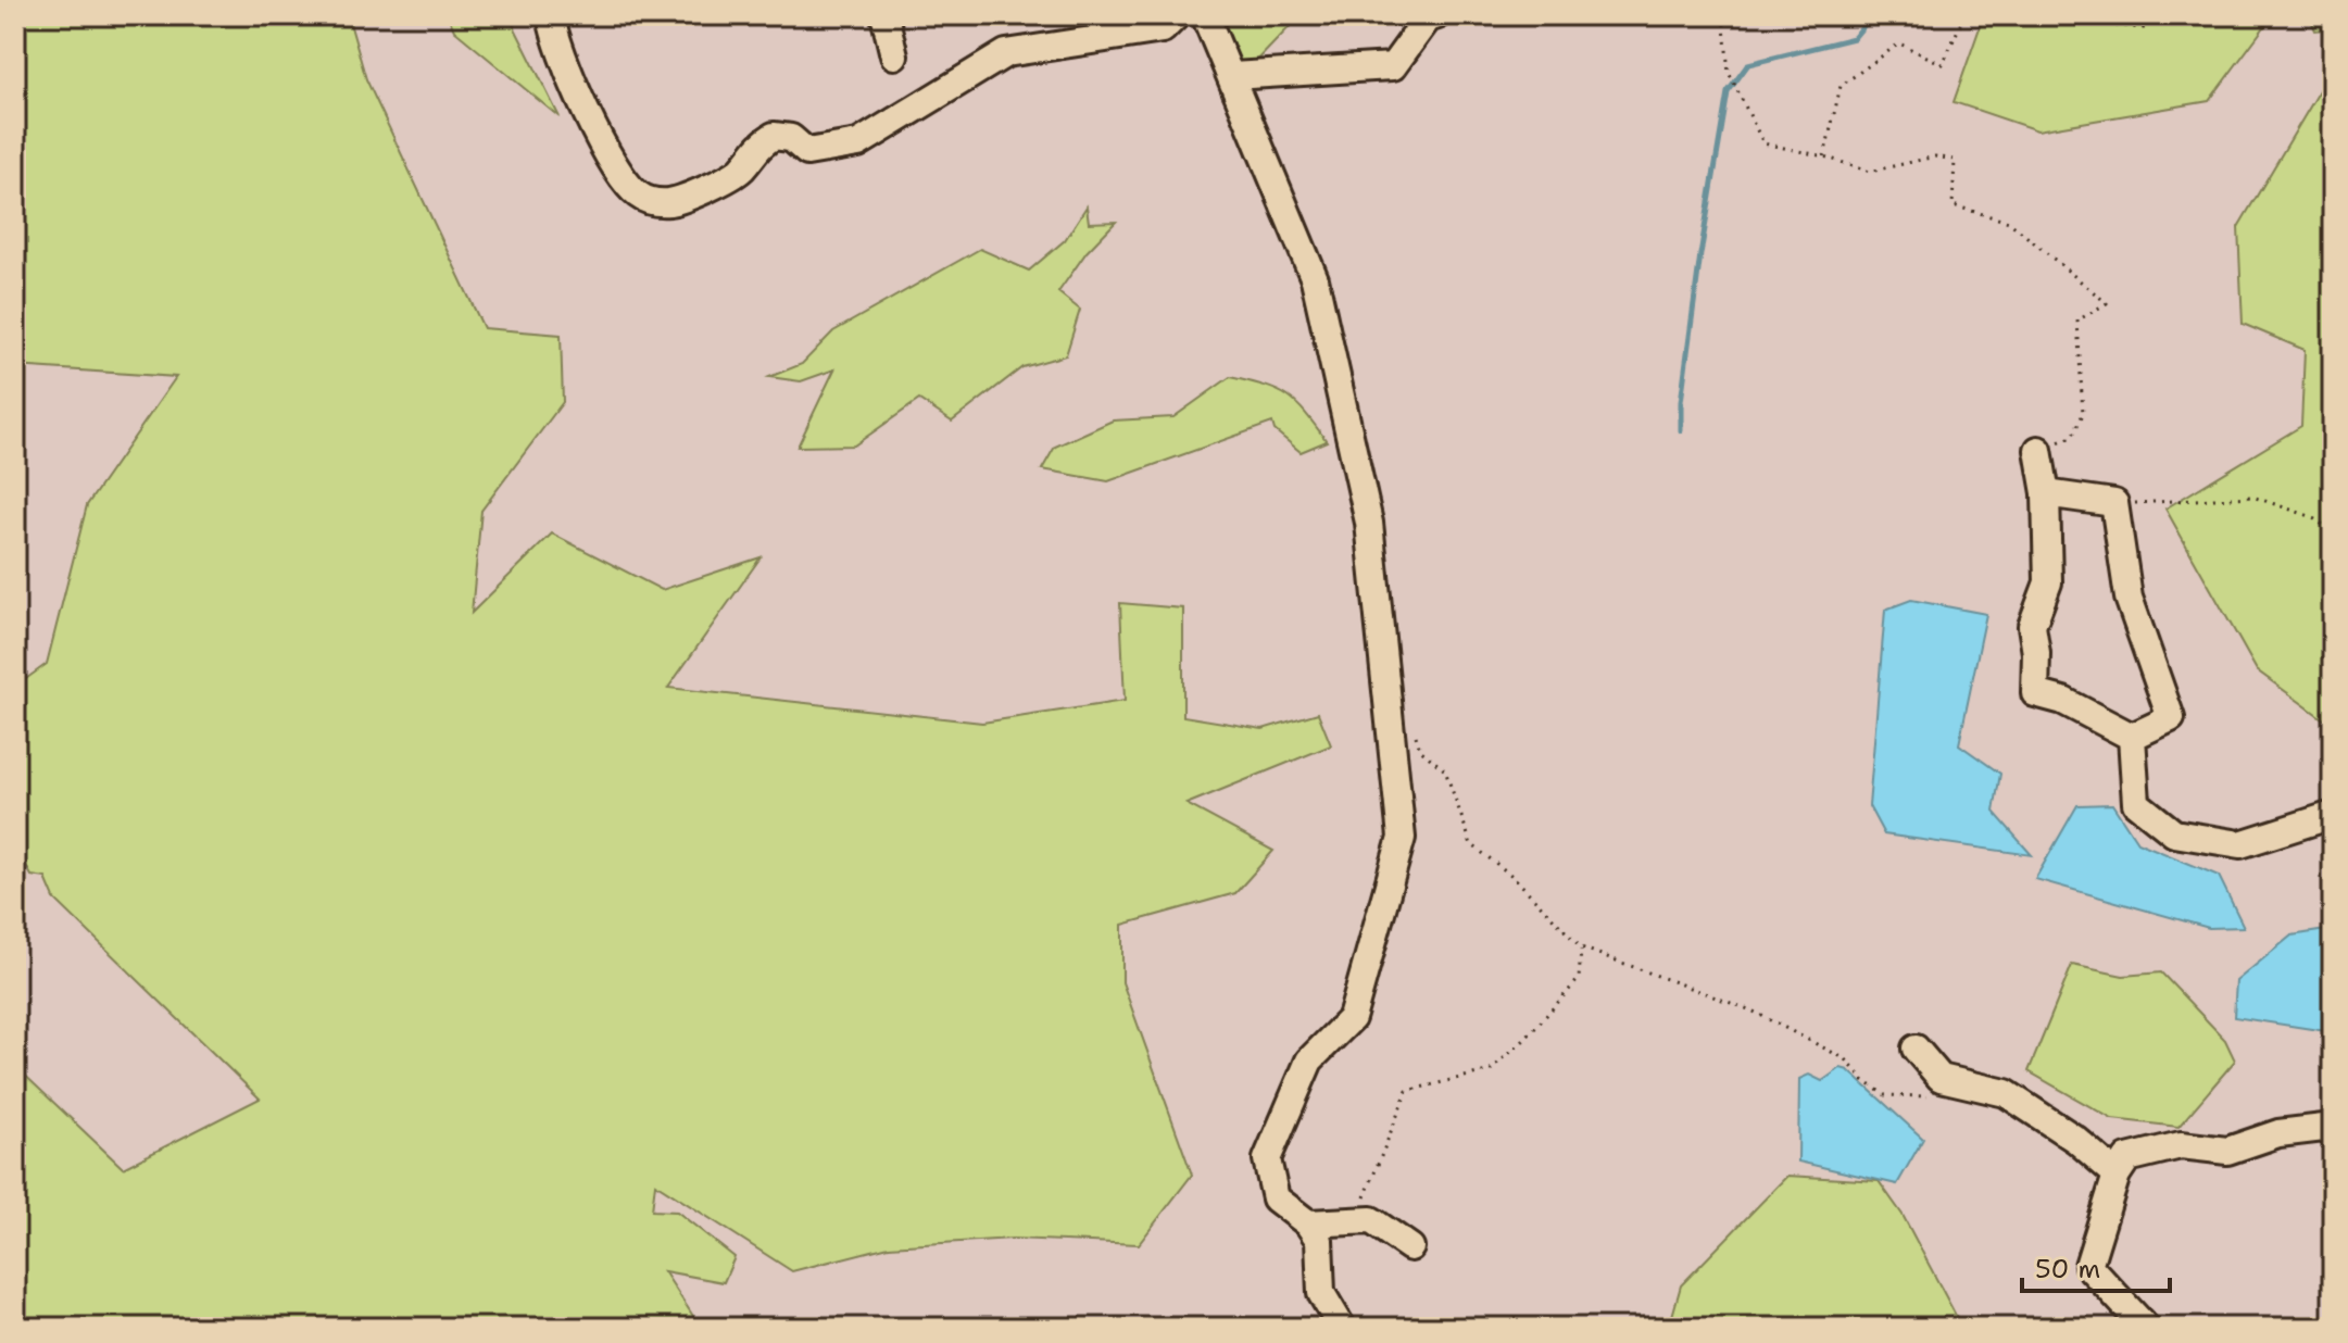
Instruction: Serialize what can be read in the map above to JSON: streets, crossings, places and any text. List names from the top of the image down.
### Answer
{
  "scale_bar": "50 m"
}
